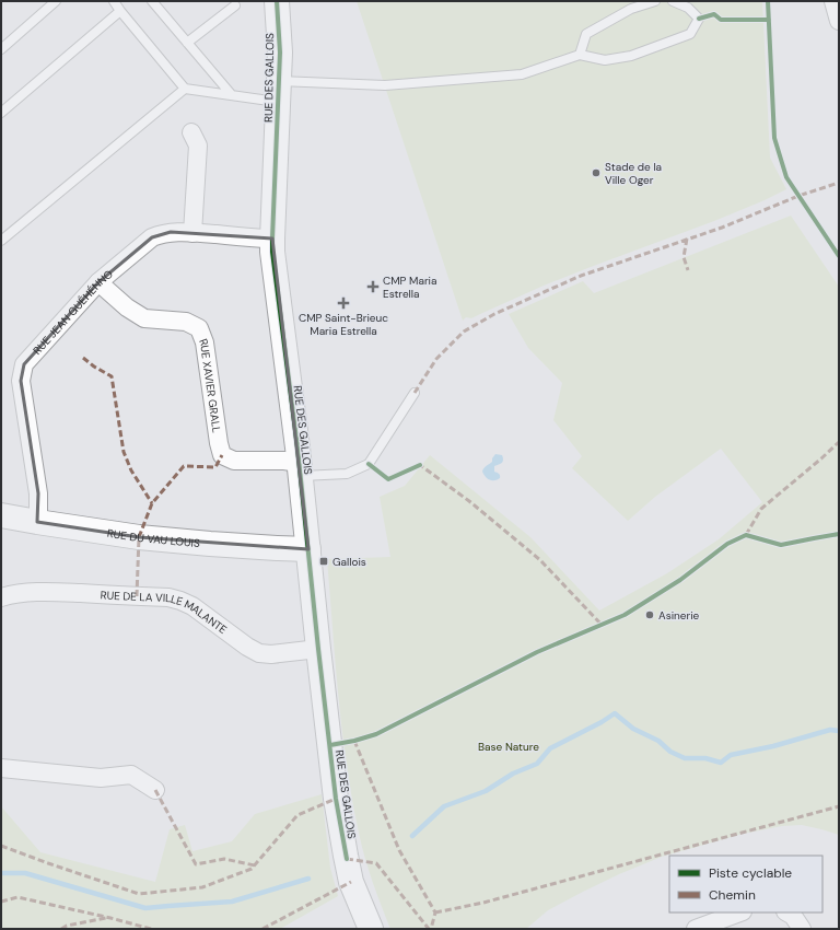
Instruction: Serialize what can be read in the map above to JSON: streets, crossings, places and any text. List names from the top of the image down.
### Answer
{
  "streets": {
    "main road": ["RUE DES GALLOIS", "RUE DU VAU LOUIS"],
    "street": ["RUE JEAN GUÉHÉNNO", "RUE XAVIER GRALL", "RUE DE LA VILLE MALANTE"]
  },
  "crossings": [
    ["RUE DES GALLOIS", "RUE JEAN GUÉHÉNNO"],
    ["RUE DES GALLOIS", "RUE XAVIER GRALL"],
    ["RUE DES GALLOIS", "RUE DU VAU LOUIS"],
    ["RUE DES GALLOIS", "RUE DE LA VILLE MALANTE"],
    ["RUE JEAN GUÉHÉNNO", "RUE XAVIER GRALL"],
    ["RUE JEAN GUÉHÉNNO", "RUE DU VAU LOUIS"]
  ],
  "parks": ["Base Nature"],
  "places": {
    "other": ["Stade de la Ville Oger", "Asinerie"],
    "health": ["CMP Maria Estrella", "CMP Saint-Brieuc Maria Estrella"],
    "transit": ["Gallois"]
  },
  "legend": ["Piste cyclable", "Chemin"]
}
